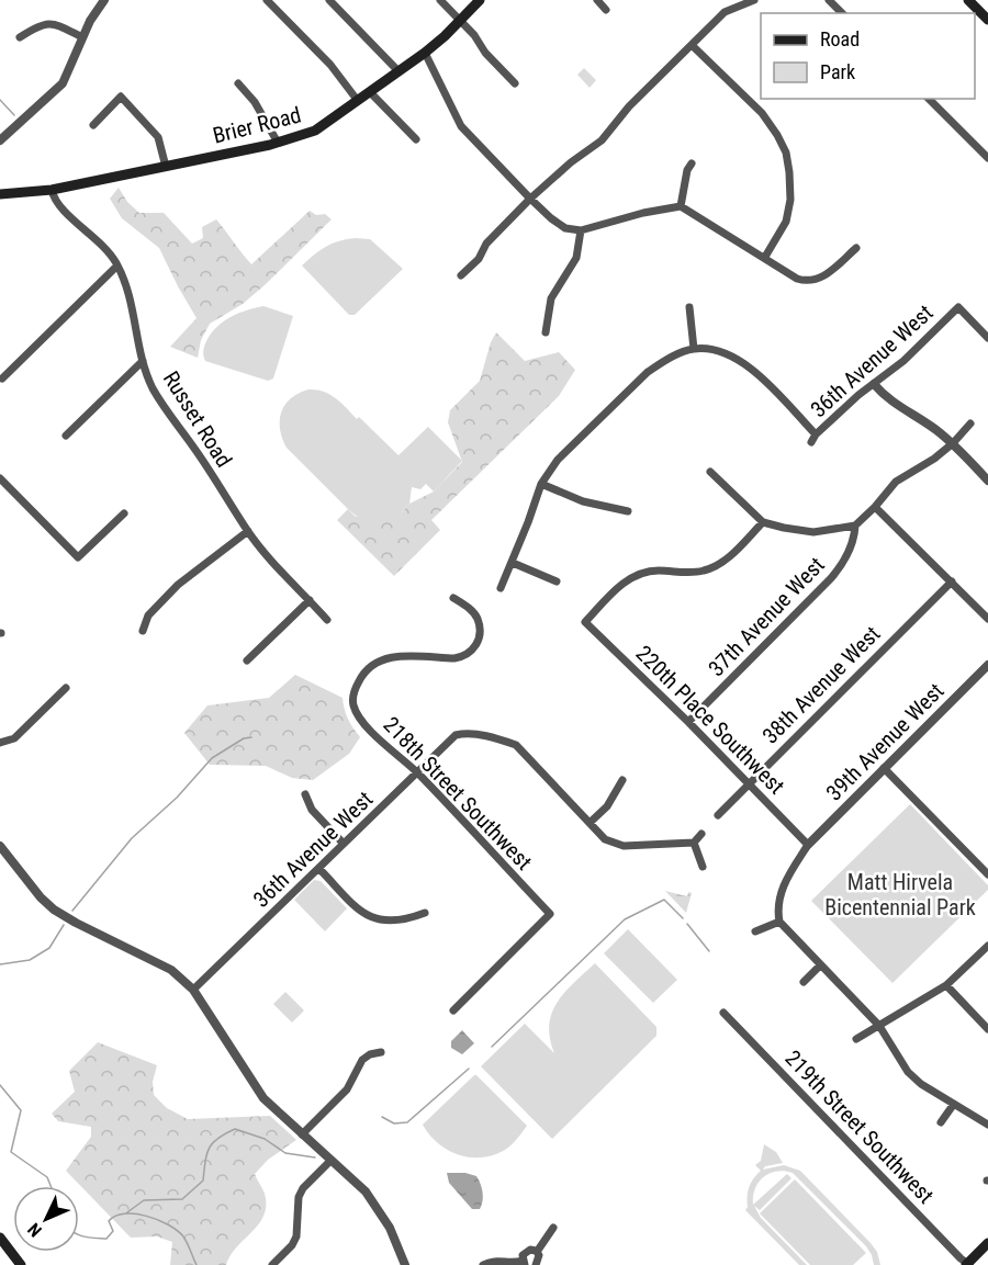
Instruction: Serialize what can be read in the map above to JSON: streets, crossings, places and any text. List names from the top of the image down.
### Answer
{
  "streets": {
    "main road": ["Brier Road"],
    "street": [
      "36th Avenue West",
      "Russet Road",
      "37th Avenue West",
      "38th Avenue West",
      "220th Place Southwest",
      "39th Avenue West",
      "218th Street Southwest",
      "219th Street Southwest"
    ]
  },
  "crossings": [
    ["Brier Road", "Russet Road"],
    ["36th Avenue West", "218th Street Southwest"],
    ["37th Avenue West", "220th Place Southwest"],
    ["38th Avenue West", "220th Place Southwest"],
    ["220th Place Southwest", "39th Avenue West"]
  ],
  "parks": ["Matt Hirvela Bicentennial Park"],
  "legend": ["Road", "Park"],
  "north": "bottom left"
}
